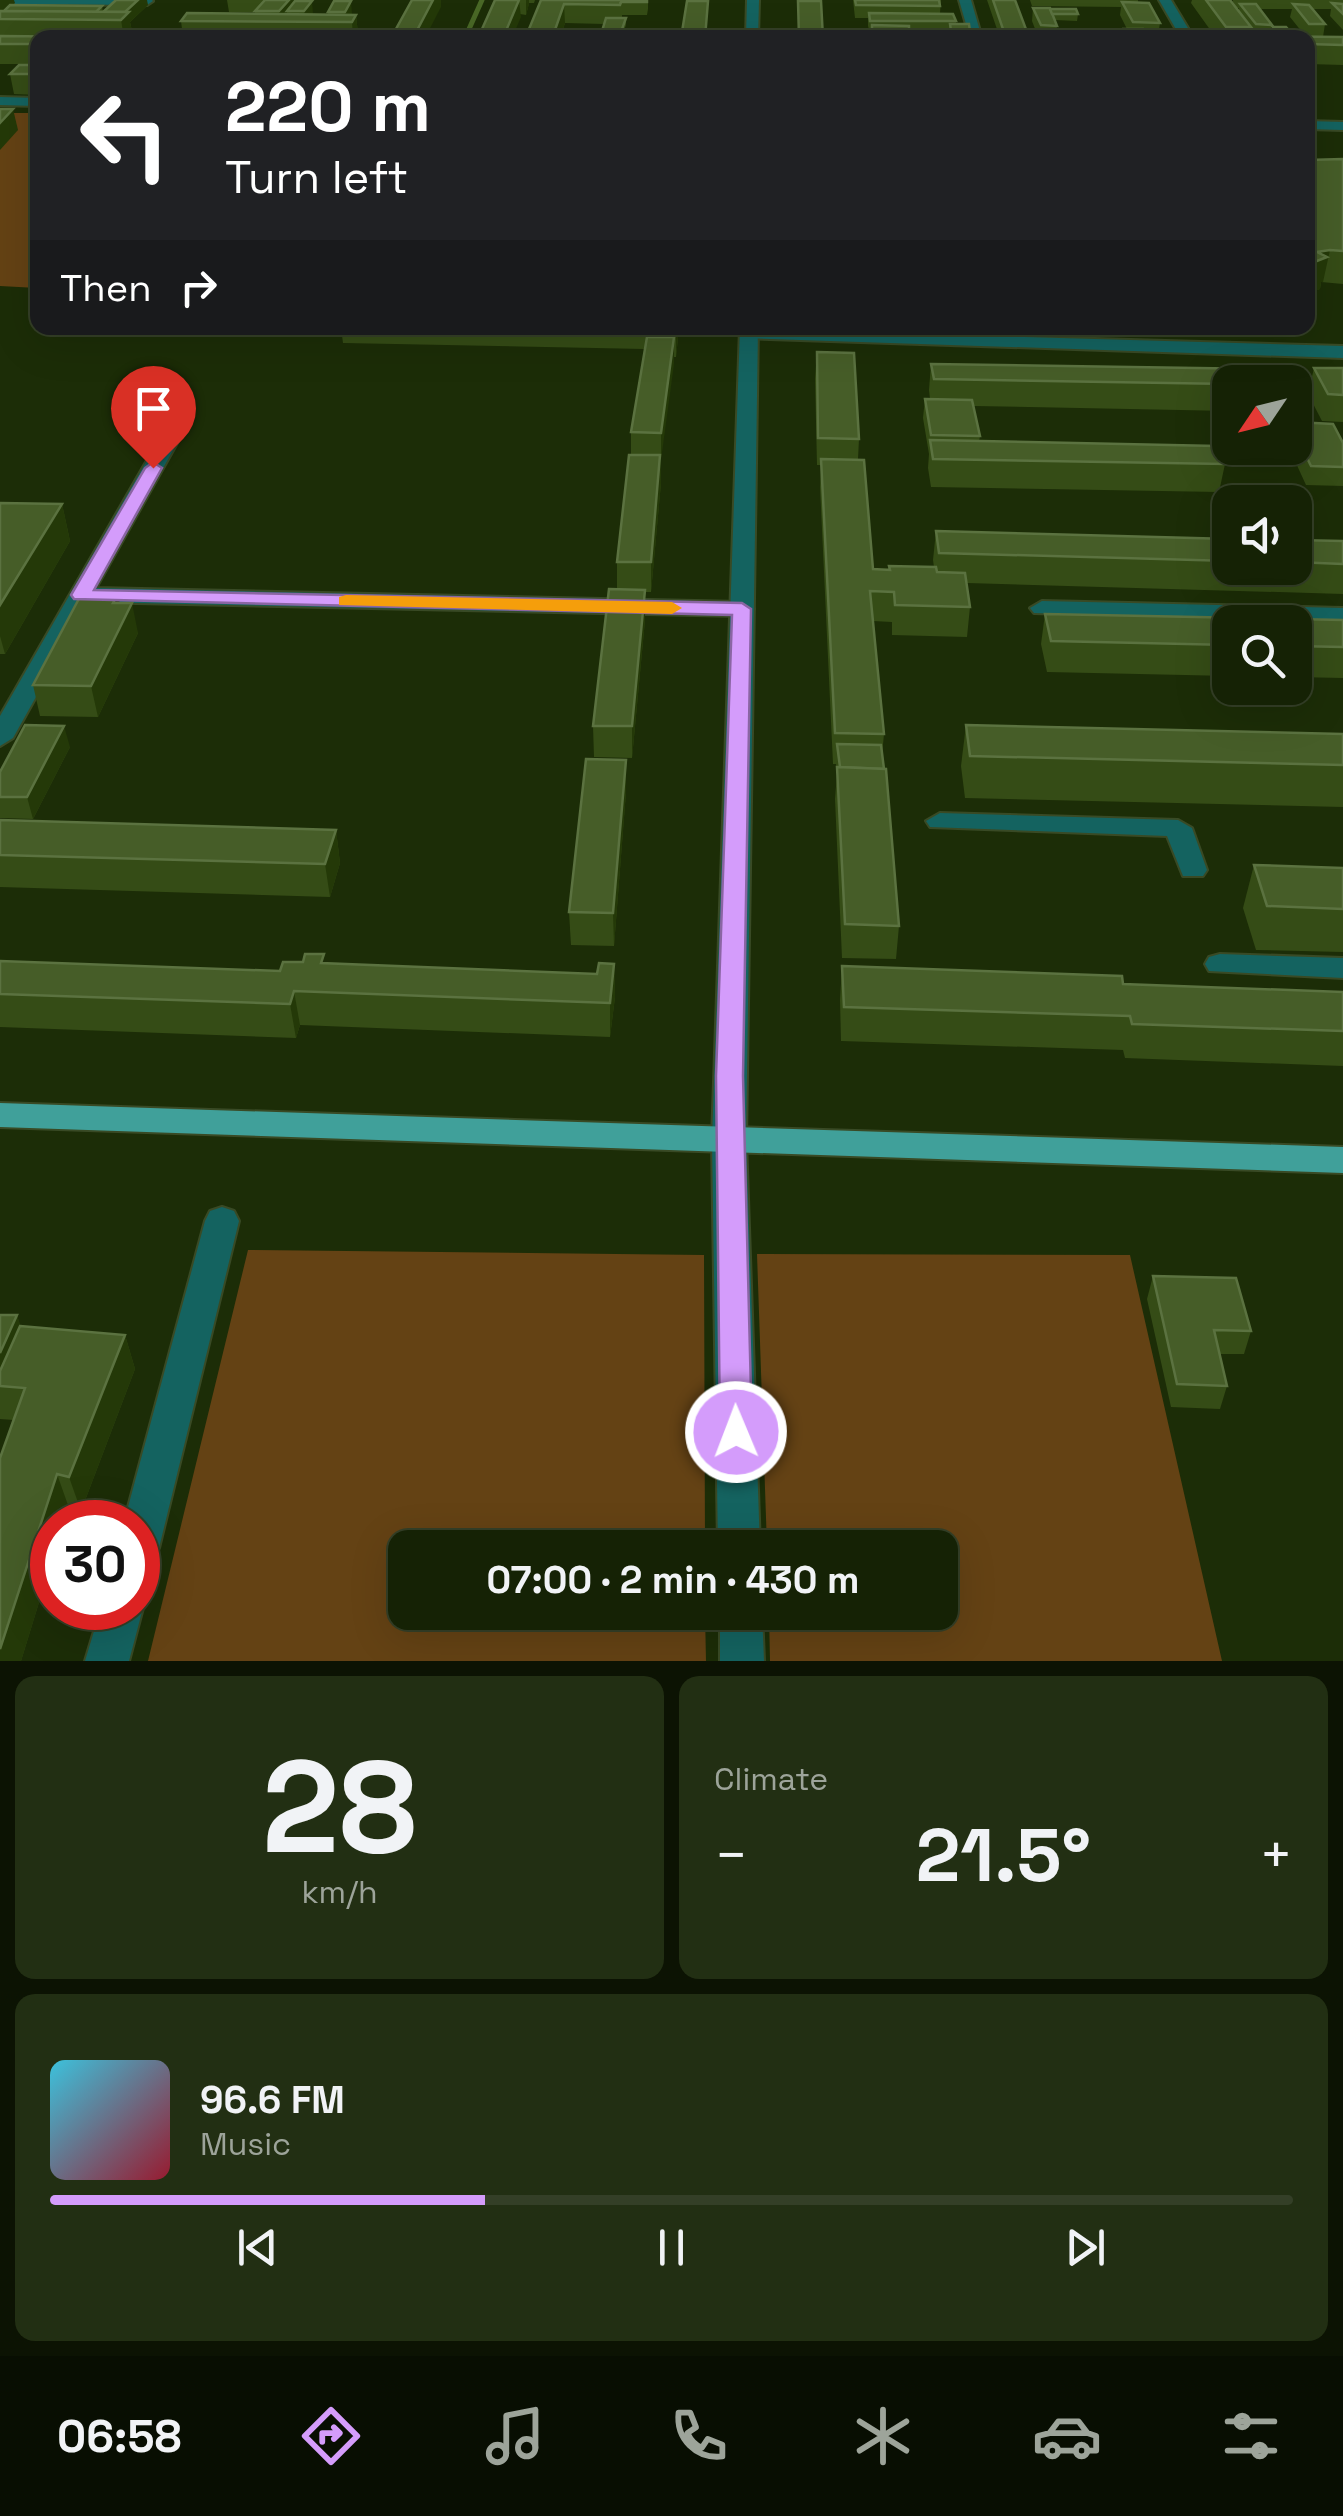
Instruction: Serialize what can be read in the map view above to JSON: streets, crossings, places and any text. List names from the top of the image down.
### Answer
{
  "north": "bottom left",
  "page": {
    "turn": ["220 m", "Turn left"],
    "then": "Then",
    "limit": "30",
    "trip": "07:00 · 2 min · 430 m",
    "tile": [
      ["28", "km/h"],
      "Climate"
    ],
    "heat": ["−", "21.5°", "+"],
    "song": ["96.6 FM", "Music"],
    "tabs": "06:58"
  }
}
